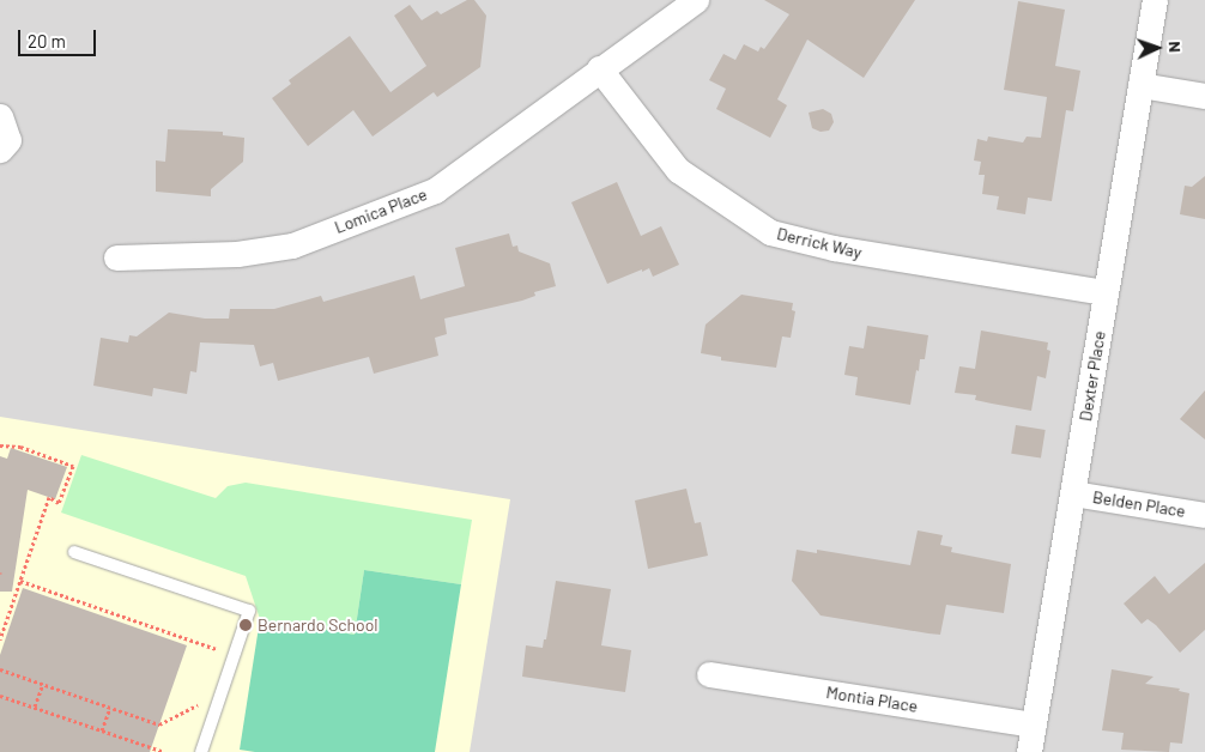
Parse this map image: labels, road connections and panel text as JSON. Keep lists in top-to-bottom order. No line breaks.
{"streets":{"street":["Lomica Place","Derrick Way","Dexter Place","Belden Place","Montia Place"]},"crossings":[["Lomica Place","Derrick Way"],["Derrick Way","Dexter Place"],["Dexter Place","Belden Place"],["Dexter Place","Montia Place"]],"places":["Bernardo School"],"scale_bar":"20 m","north":"right"}
